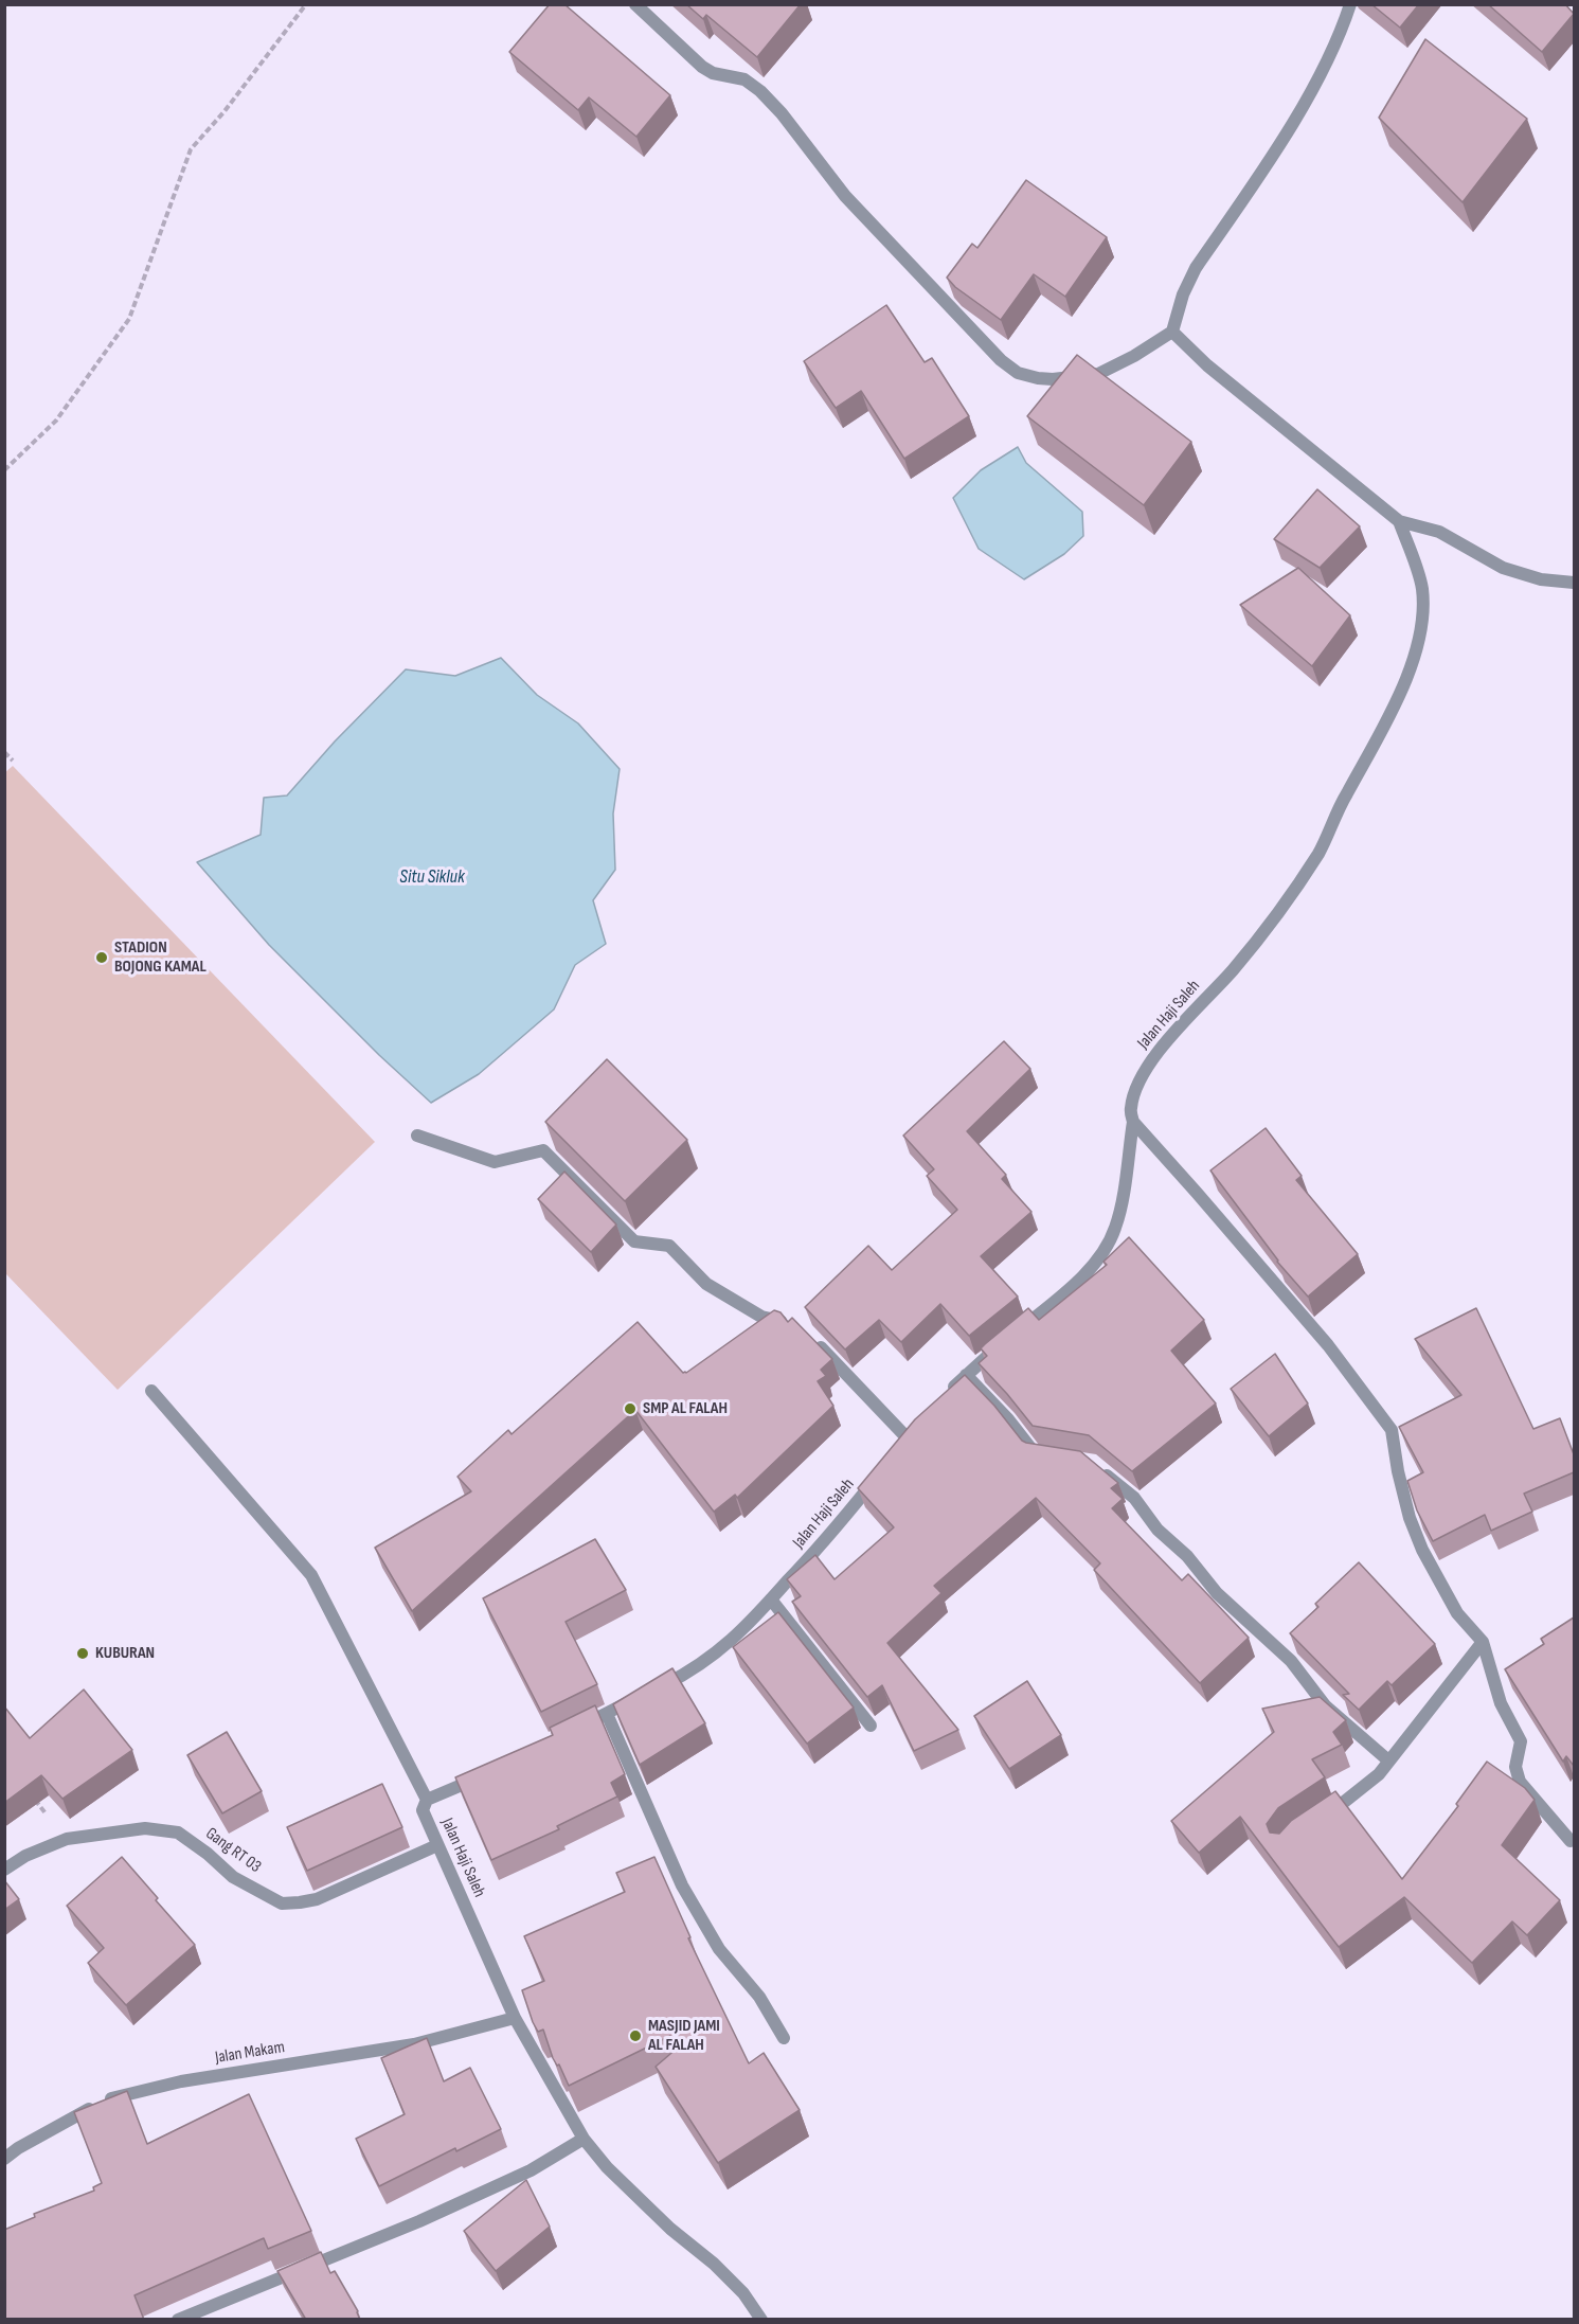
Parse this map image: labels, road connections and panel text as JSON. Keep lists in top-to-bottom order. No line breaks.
{"streets":{"street":["Jalan Haji Saleh","Gang RT 03","Jalan Makam"]},"crossings":[["Jalan Haji Saleh","Gang RT 03"],["Jalan Haji Saleh","Jalan Makam"]],"water":["Situ Sikluk"],"places":["STADION BOJONG KAMAL","SMP AL FALAH","KUBURAN","MASJID JAMI AL FALAH"]}
